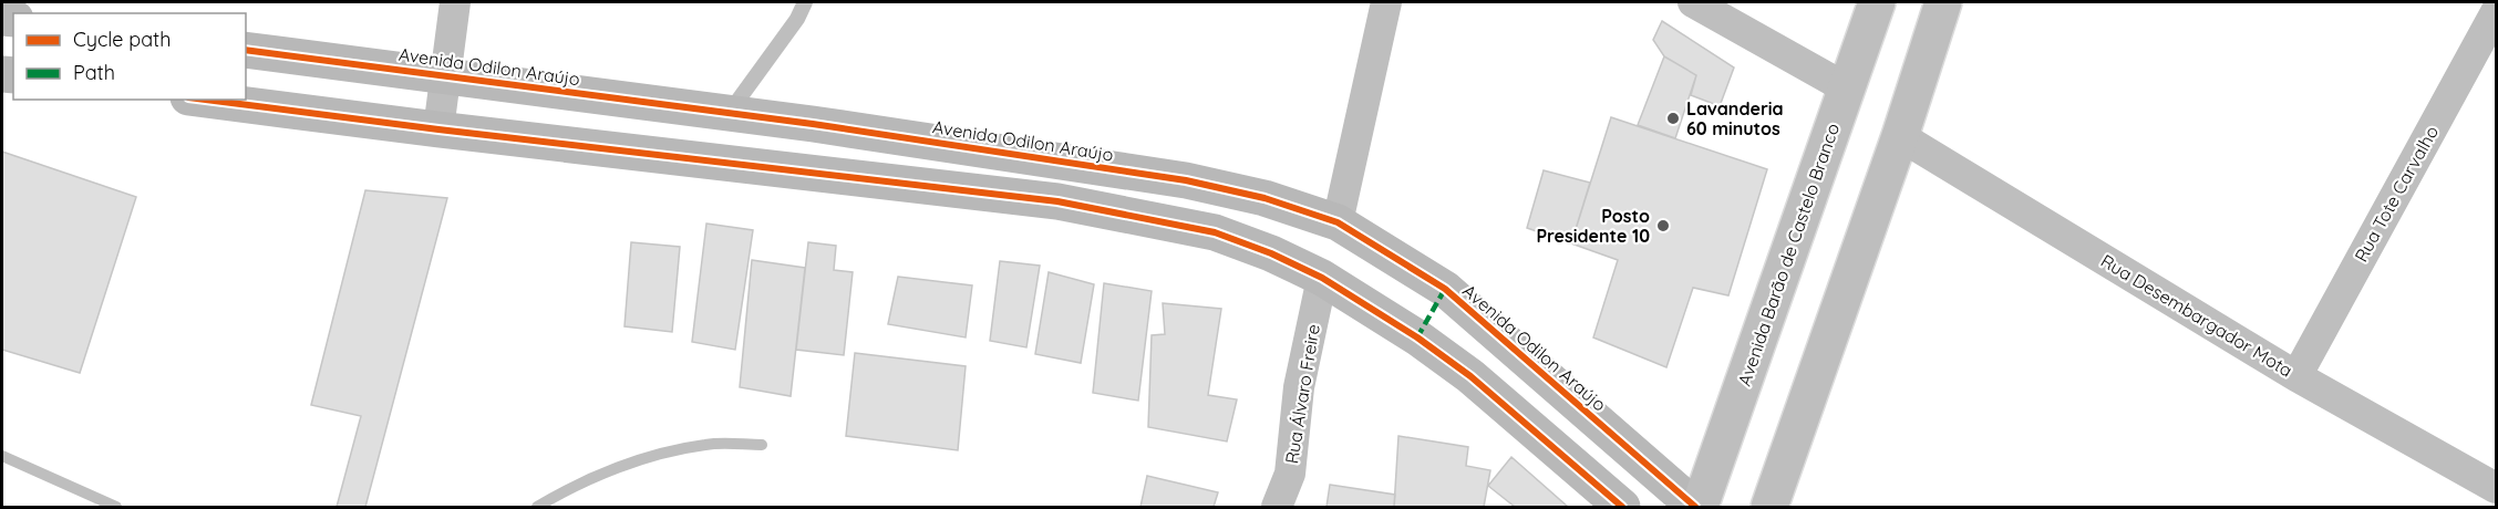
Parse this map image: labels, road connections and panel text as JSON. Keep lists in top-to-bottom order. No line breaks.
{"streets":{"main road":["Avenida Odilon Araújo","Avenida Barão de Castelo Branco"],"street":["Rua Tote Carvalho","Rua Desembargador Mota","Rua Álvaro Freire"]},"crossings":[["Avenida Odilon Araújo","Avenida Barão de Castelo Branco"],["Rua Tote Carvalho","Rua Desembargador Mota"]],"places":["Lavanderia 60 minutos","Posto Presidente 10"],"legend":["Cycle path","Path"]}
